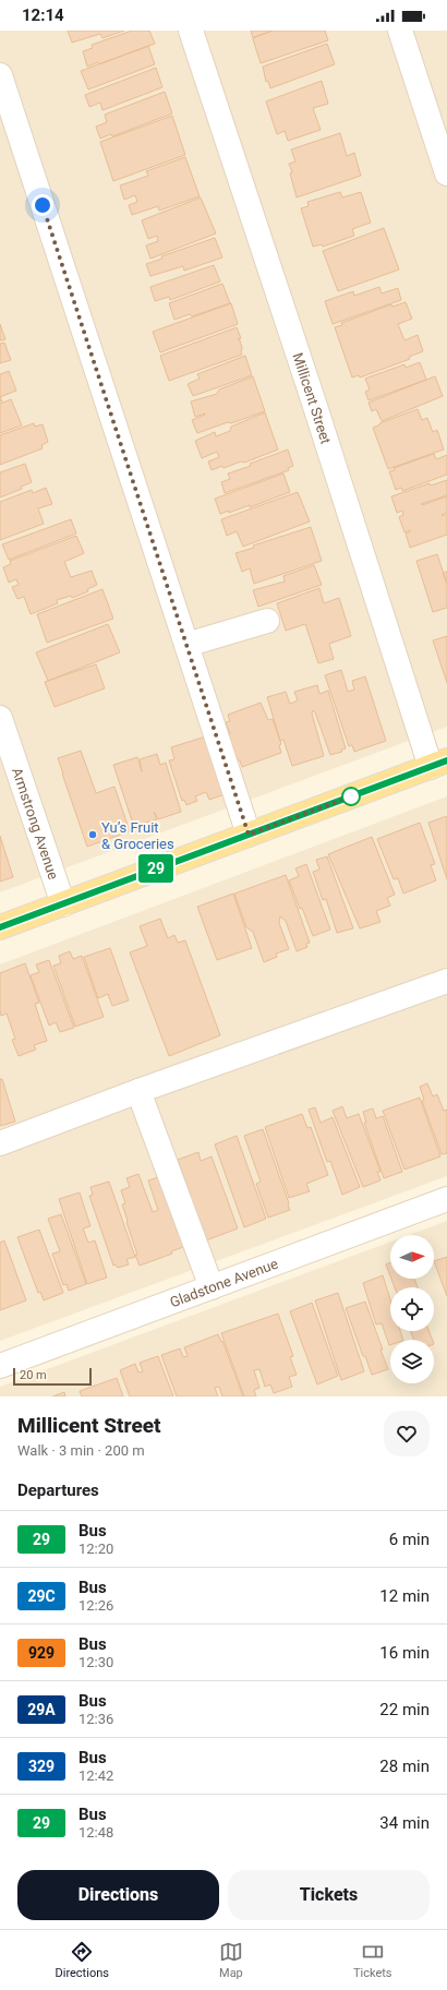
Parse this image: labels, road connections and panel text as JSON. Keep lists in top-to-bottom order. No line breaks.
{"streets":{"street":["Millicent Street","Armstrong Avenue","Gladstone Avenue"]},"places":["Yu’s Fruit & Groceries"],"lines":["bus line 29"],"scale_bar":"20 m","north":"right","page":{"status":"12:14","on_map":"29","scale":"20 m","heading":[["Millicent Street","Walk · 3 min · 200 m"],"Departures"],"list":[{"mark":"29","name":"Bus","note":"12:20","value":"6 min"},{"mark":"29C","name":"Bus","note":"12:26","value":"12 min"},{"mark":"929","name":"Bus","note":"12:30","value":"16 min"},{"mark":"29A","name":"Bus","note":"12:36","value":"22 min"},{"mark":"329","name":"Bus","note":"12:42","value":"28 min"},{"mark":"29","name":"Bus","note":"12:48","value":"34 min"}],"buttons":["Directions","Tickets"],"tabs":["Directions","Map","Tickets"]}}
